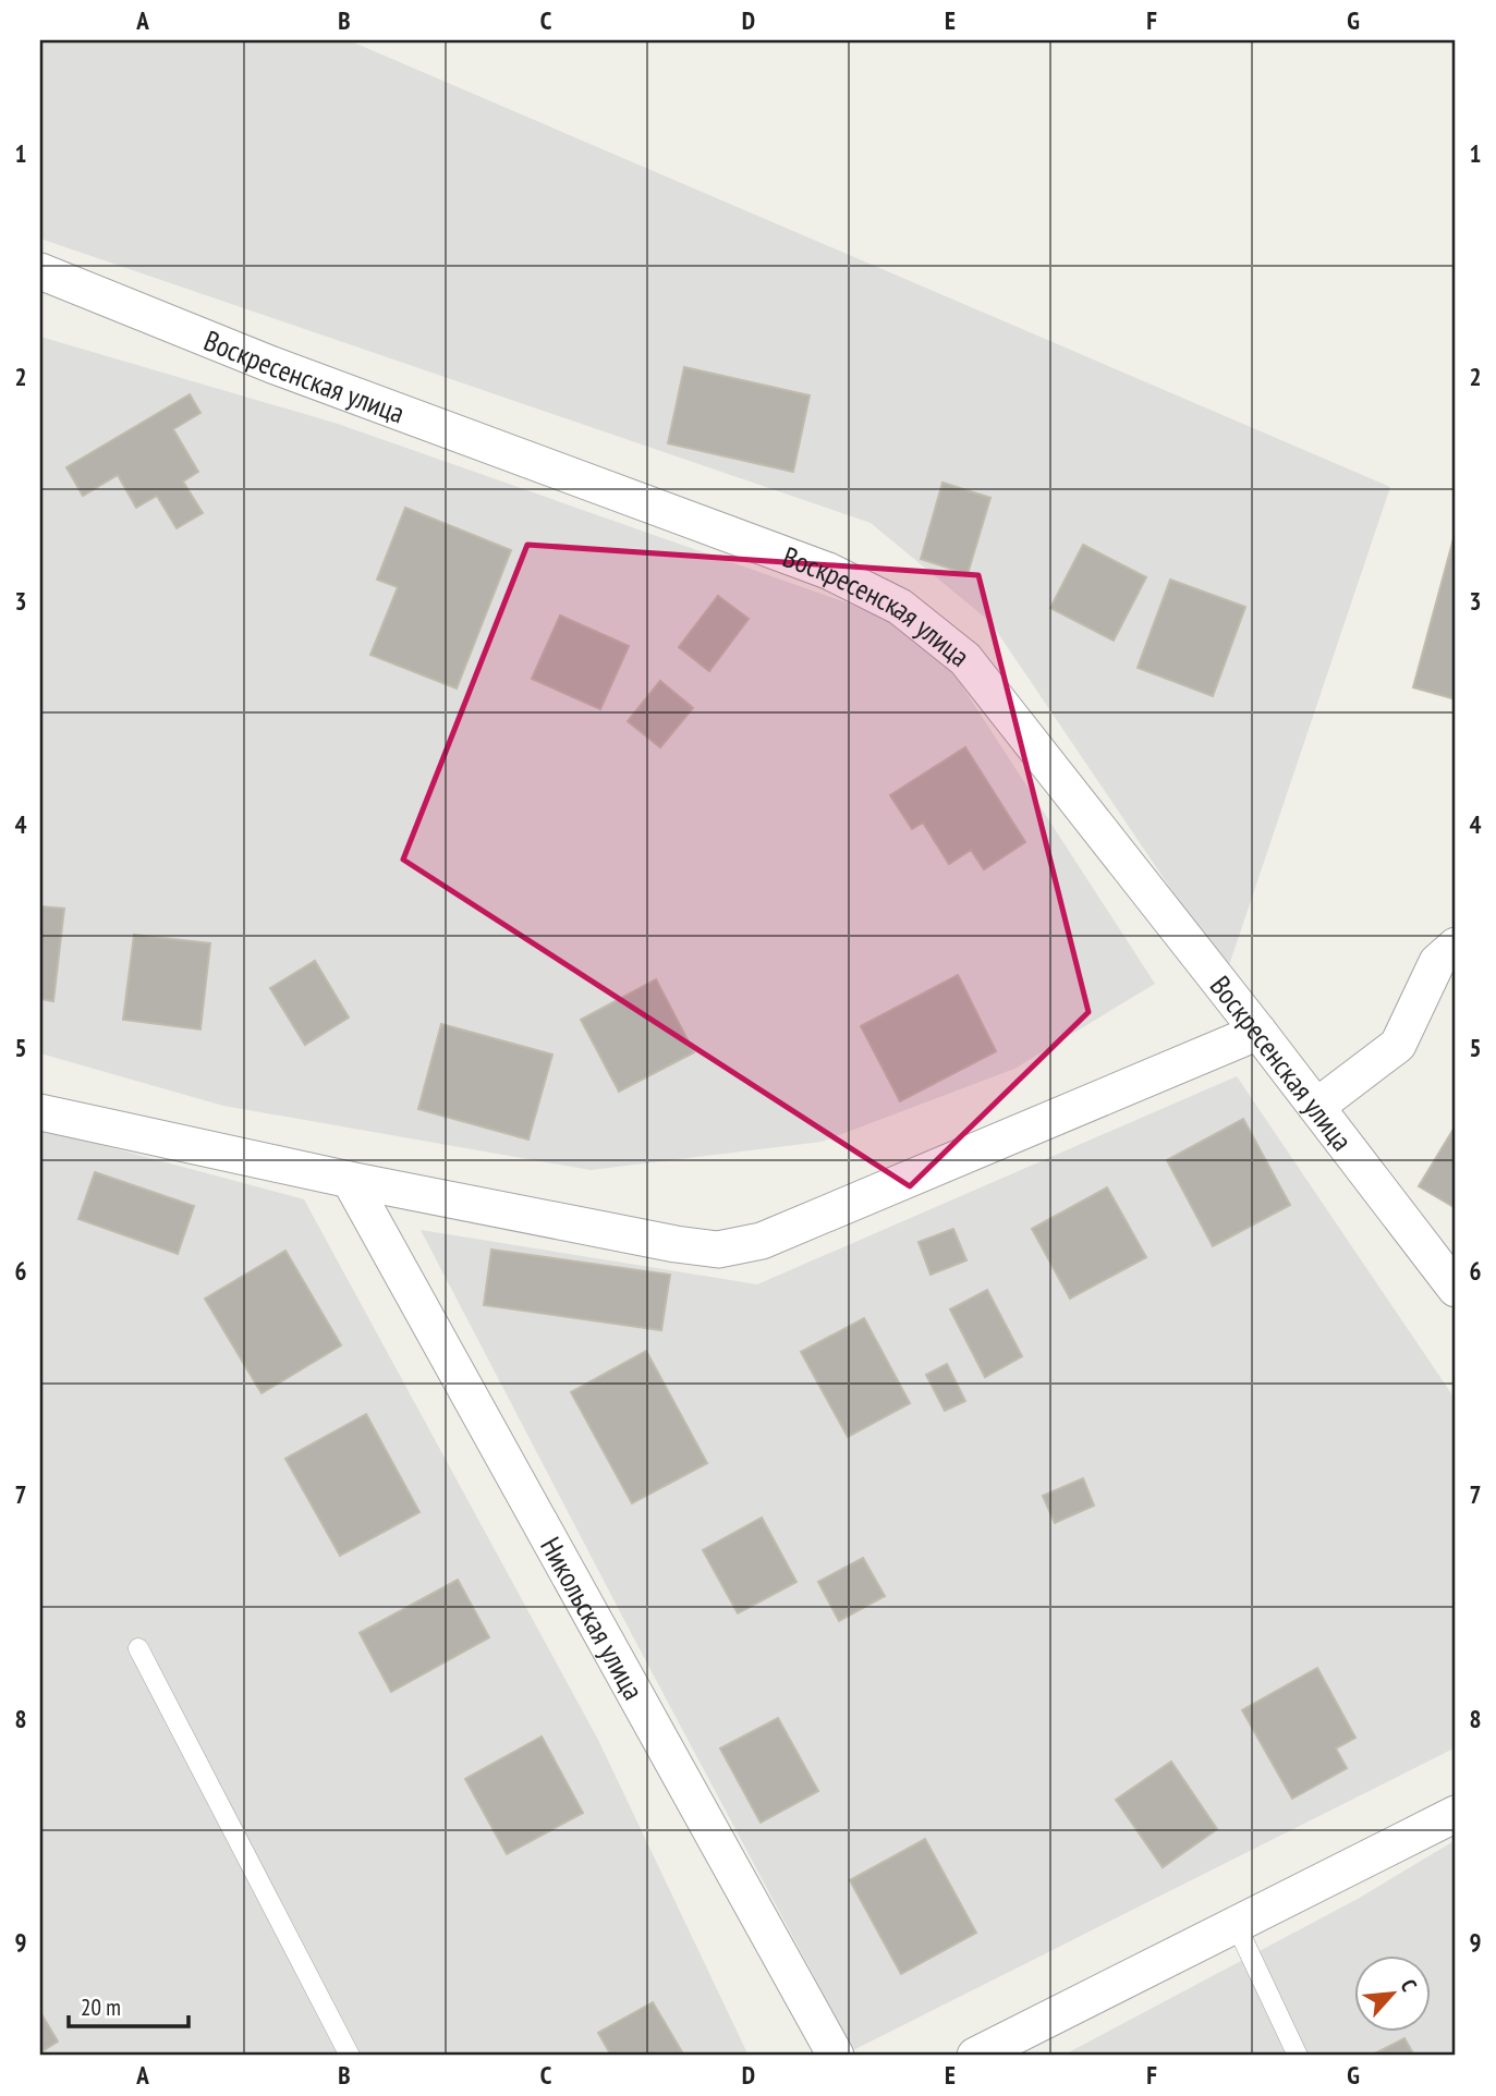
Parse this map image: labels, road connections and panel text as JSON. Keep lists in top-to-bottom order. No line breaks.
{"streets":{"street":["Воскресенская улица","Никольская улица"]},"scale_bar":"20 m","north":"top right","grid":{"columns":["A","B","C","D","E","F","G"],"rows":["1","2","3","4","5","6","7","8","9"]}}
